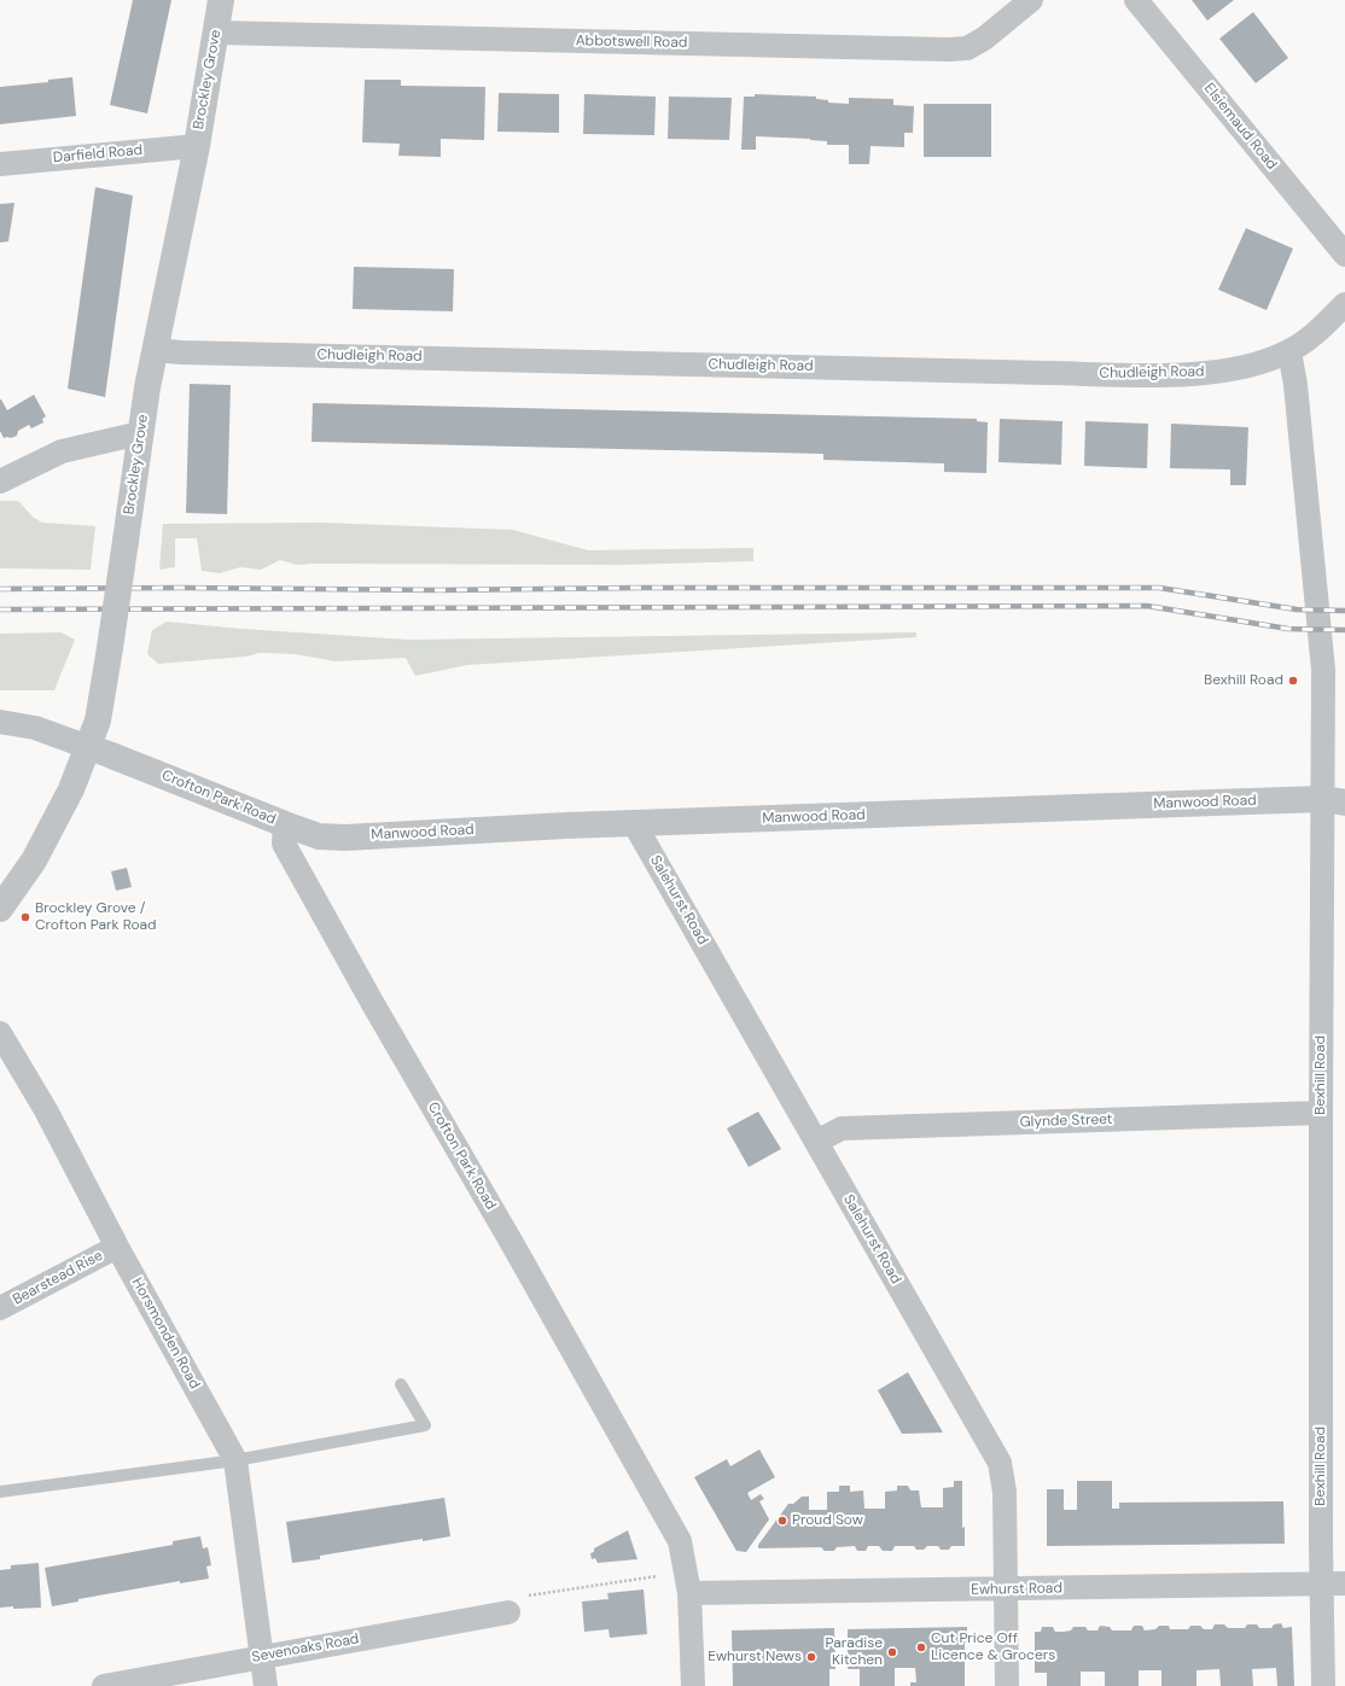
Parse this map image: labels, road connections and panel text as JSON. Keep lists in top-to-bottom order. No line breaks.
{"streets":{"street":["Abbotswell Road","Brockley Grove","Elsiemaud Road","Darfield Road","Chudleigh Road","Crofton Park Road","Manwood Road","Salehurst Road","Bexhill Road","Glynde Street","Bearstead Rise","Horsmonden Road","Ewhurst Road","Sevenoaks Road"]},"crossings":[["Abbotswell Road","Brockley Grove"],["Brockley Grove","Darfield Road"],["Brockley Grove","Chudleigh Road"],["Brockley Grove","Crofton Park Road"],["Chudleigh Road","Bexhill Road"],["Crofton Park Road","Manwood Road"],["Crofton Park Road","Ewhurst Road"],["Manwood Road","Salehurst Road"],["Manwood Road","Bexhill Road"],["Salehurst Road","Glynde Street"],["Salehurst Road","Ewhurst Road"],["Bexhill Road","Glynde Street"],["Bexhill Road","Ewhurst Road"],["Bearstead Rise","Horsmonden Road"],["Horsmonden Road","Sevenoaks Road"]],"places":["Bexhill Road","Brockley Grove / Crofton Park Road","Proud Sow","Cut Price Off Licence & Grocers","Paradise Kitchen","Ewhurst News"]}
